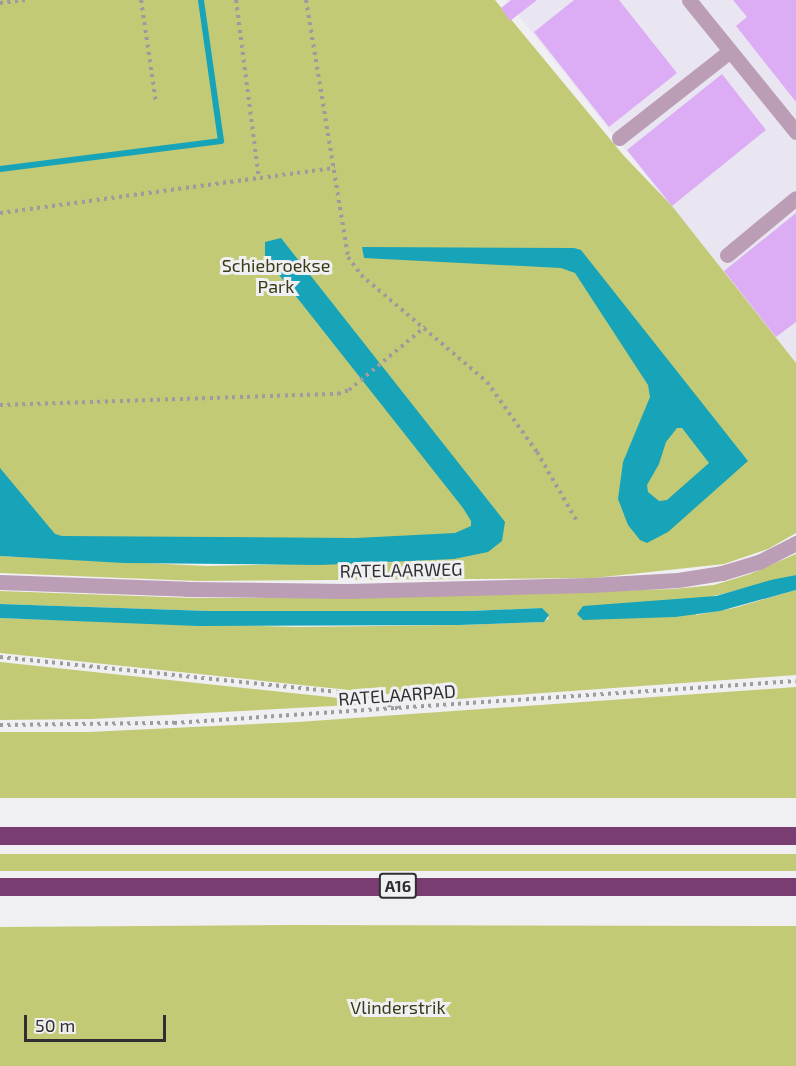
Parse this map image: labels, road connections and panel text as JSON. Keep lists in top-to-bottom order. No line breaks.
{"streets":{"highway":["A16"],"street":["RATELAARWEG"],"path":["RATELAARPAD"]},"parks":["Schiebroekse Park","Vlinderstrik"],"scale_bar":"50 m"}
